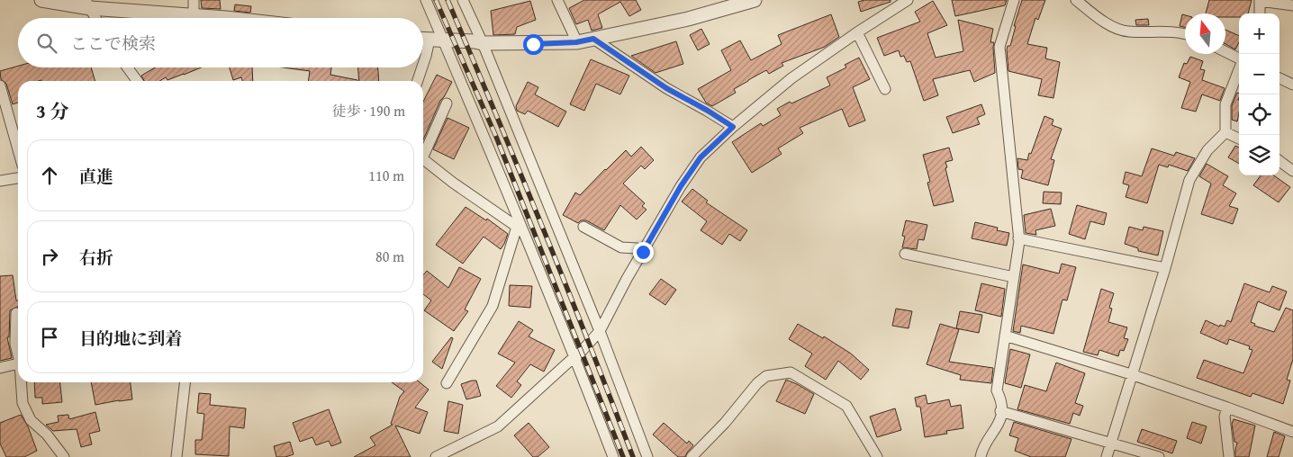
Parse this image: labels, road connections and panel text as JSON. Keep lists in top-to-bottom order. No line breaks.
{"north":"top","page":{"map_buttons":["+","−"],"search":"ここで検索","heading":["3 分","徒歩 · 190 m"],"list":[["直進","110 m"],["右折","80 m"],"目的地に到着"]}}
